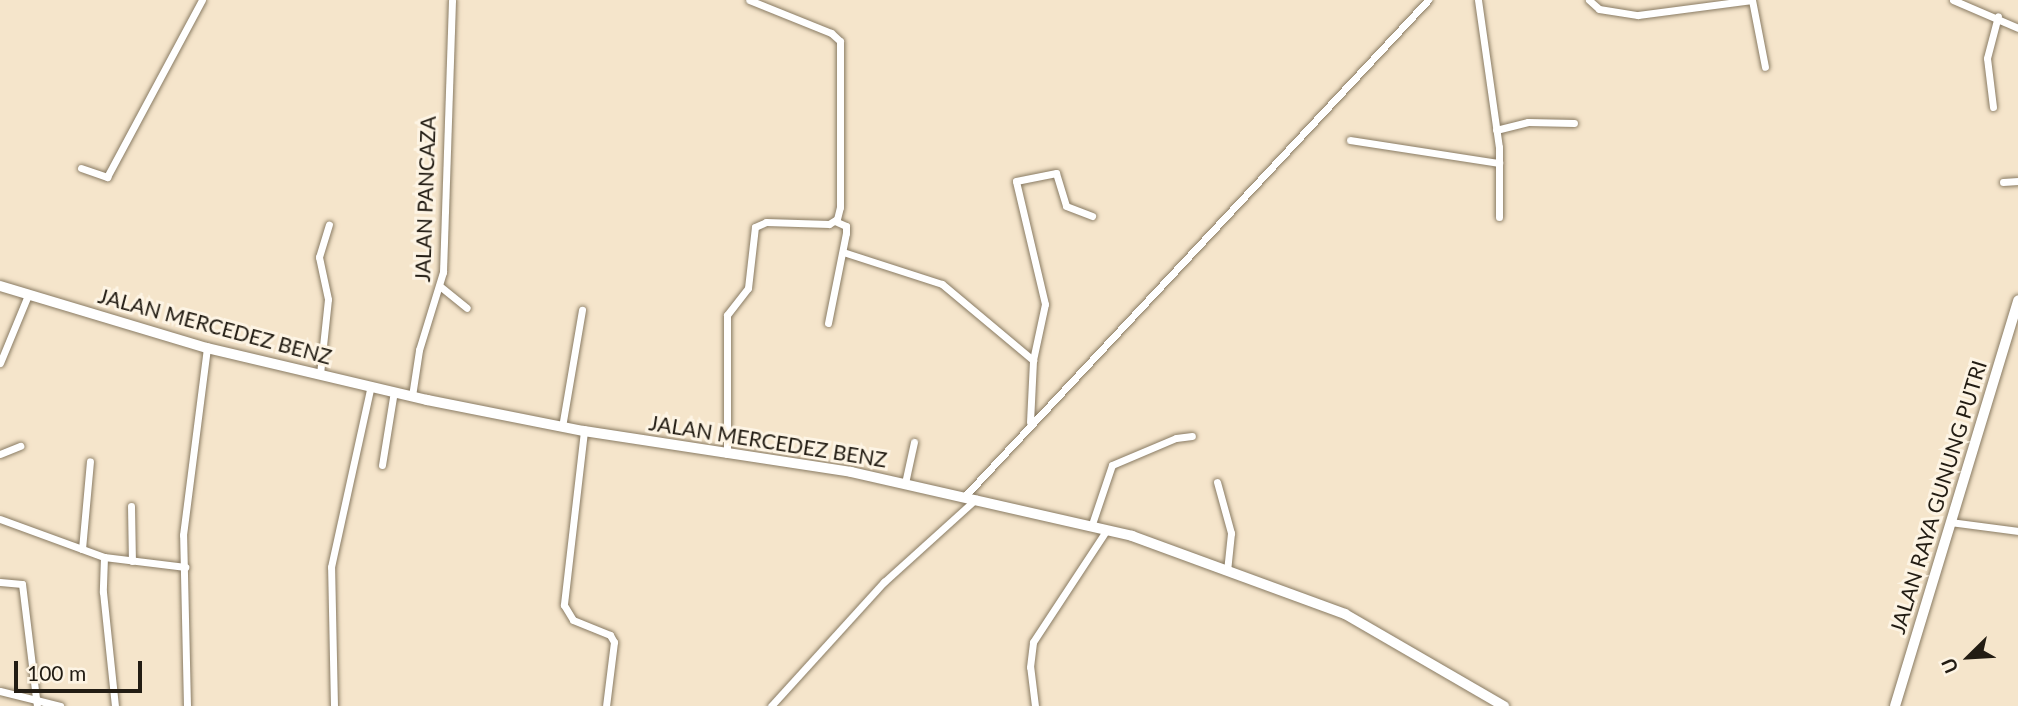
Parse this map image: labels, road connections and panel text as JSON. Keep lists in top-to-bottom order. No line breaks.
{"streets":{"main road":["JALAN MERCEDEZ BENZ","JALAN RAYA GUNUNG PUTRI"],"street":["JALAN PANCAZA"]},"crossings":[["JALAN PANCAZA","JALAN MERCEDEZ BENZ"]],"scale_bar":"100 m","north":"bottom left"}
